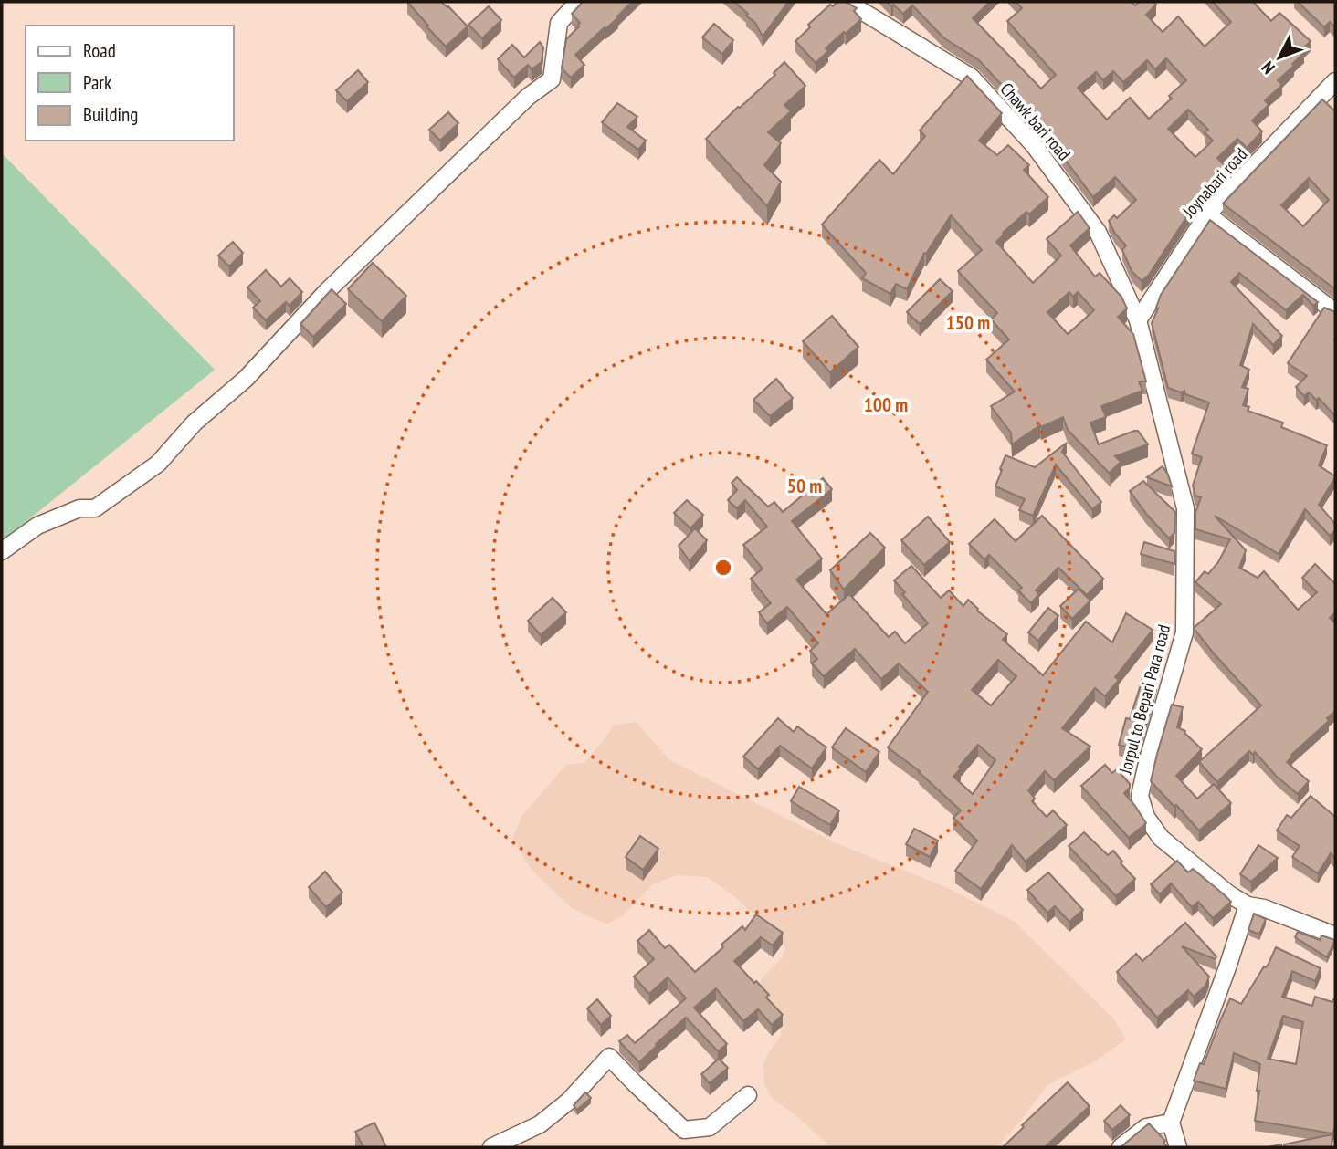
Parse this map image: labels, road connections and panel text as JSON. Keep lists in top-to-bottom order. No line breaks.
{"streets":{"street":["Chawk bari road","Joynabari road","Jorpul to Bepari Para road"]},"crossings":[["Chawk bari road","Joynabari road"],["Chawk bari road","Jorpul to Bepari Para road"],["Joynabari road","Jorpul to Bepari Para road"]],"legend":["Road","Park","Building"],"north":"bottom left","rings":["150 m","100 m","50 m"]}
